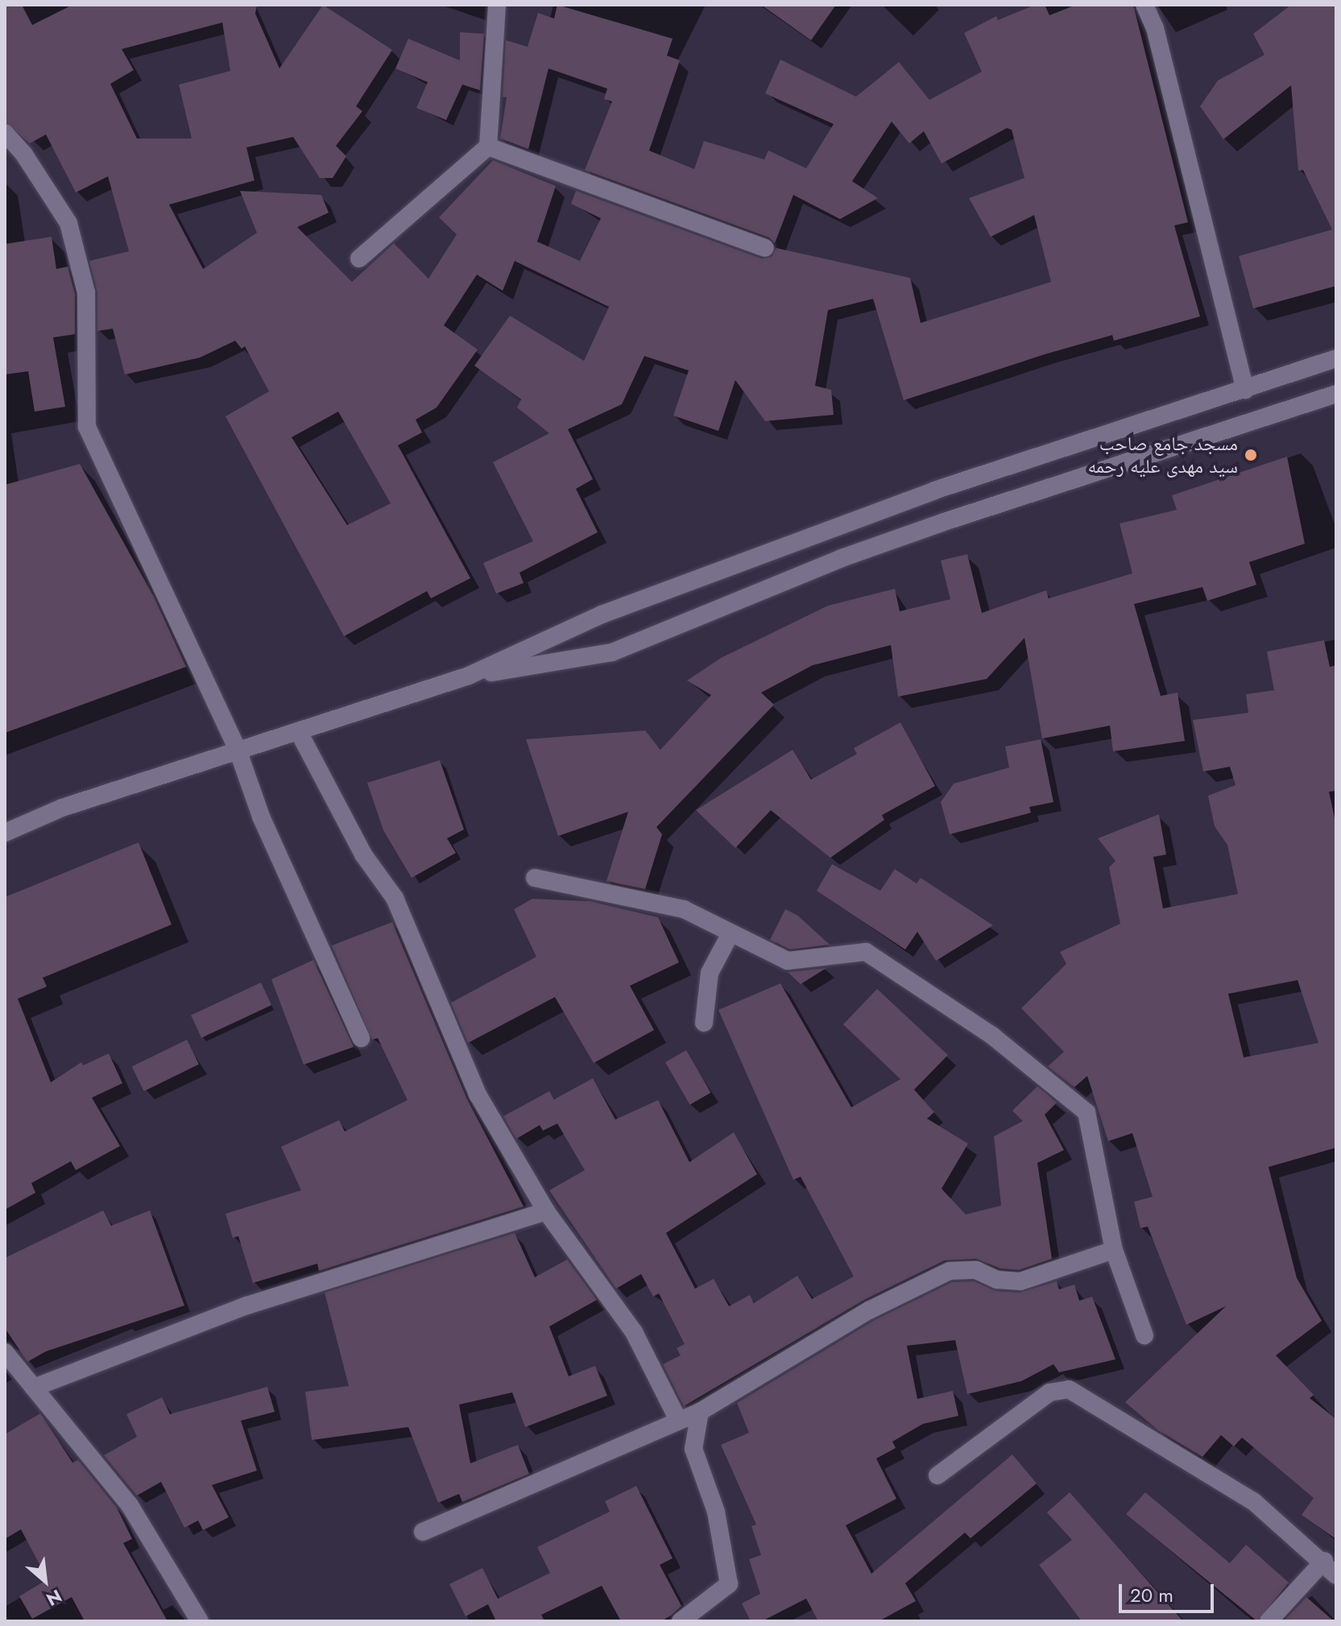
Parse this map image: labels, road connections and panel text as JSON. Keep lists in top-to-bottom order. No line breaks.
{"places":["مسجد جامع صاحب سید مهدی علیه رحمه"],"scale_bar":"20 m","north":"bottom right"}
